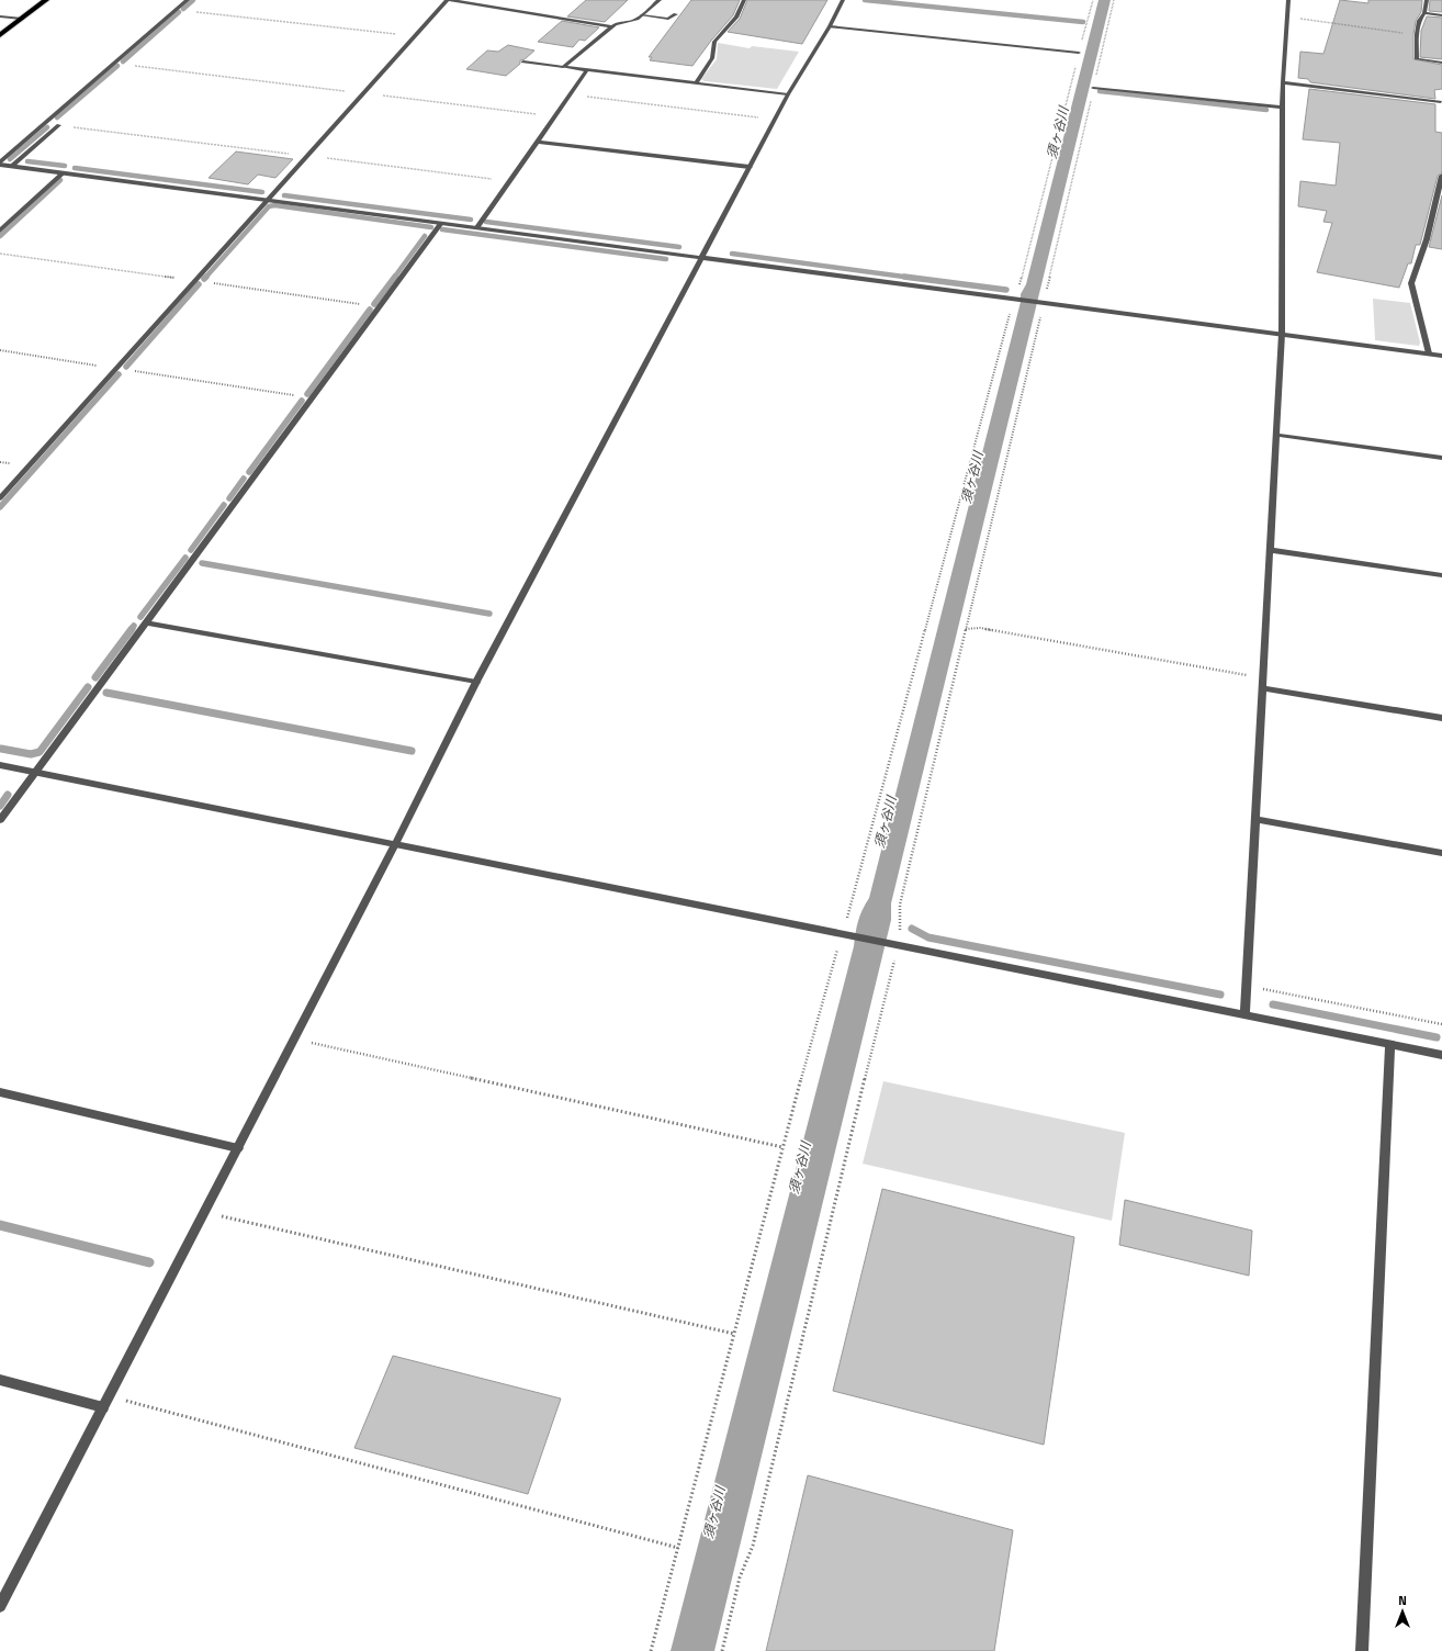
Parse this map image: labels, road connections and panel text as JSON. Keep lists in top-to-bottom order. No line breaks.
{"water":["須ヶ谷川"],"north":"top"}
